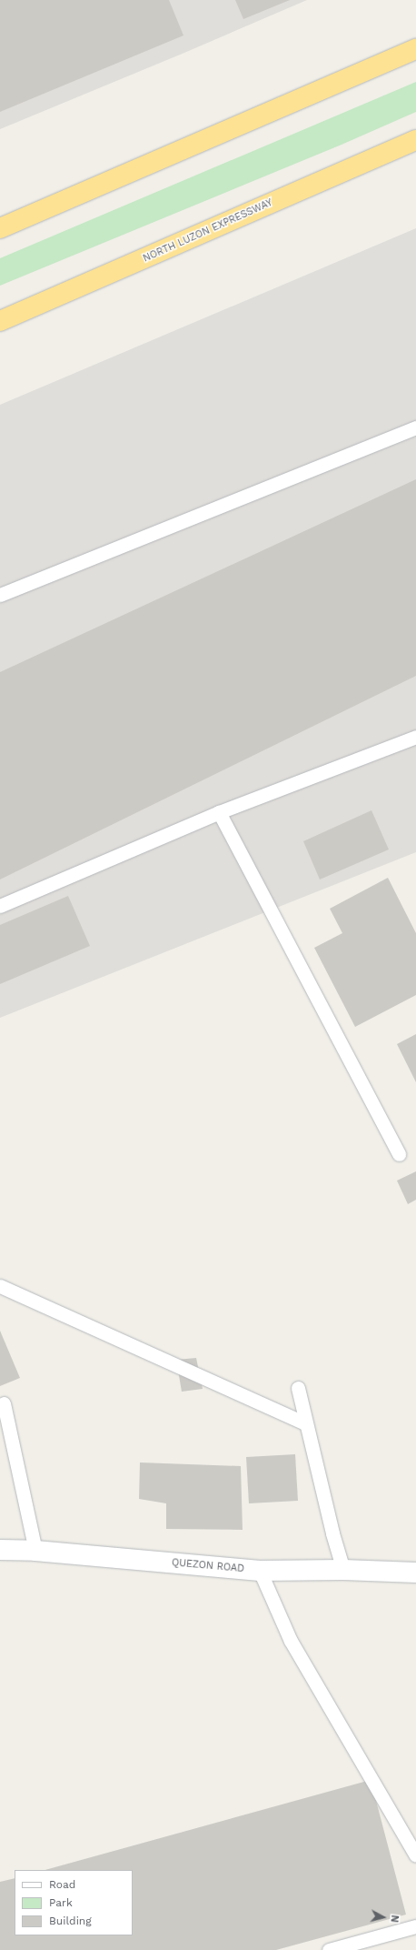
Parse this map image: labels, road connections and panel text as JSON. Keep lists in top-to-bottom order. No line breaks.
{"streets":{"highway":["NORTH LUZON EXPRESSWAY"],"main road":["QUEZON ROAD"]},"legend":["Road","Park","Building"],"north":"right"}
